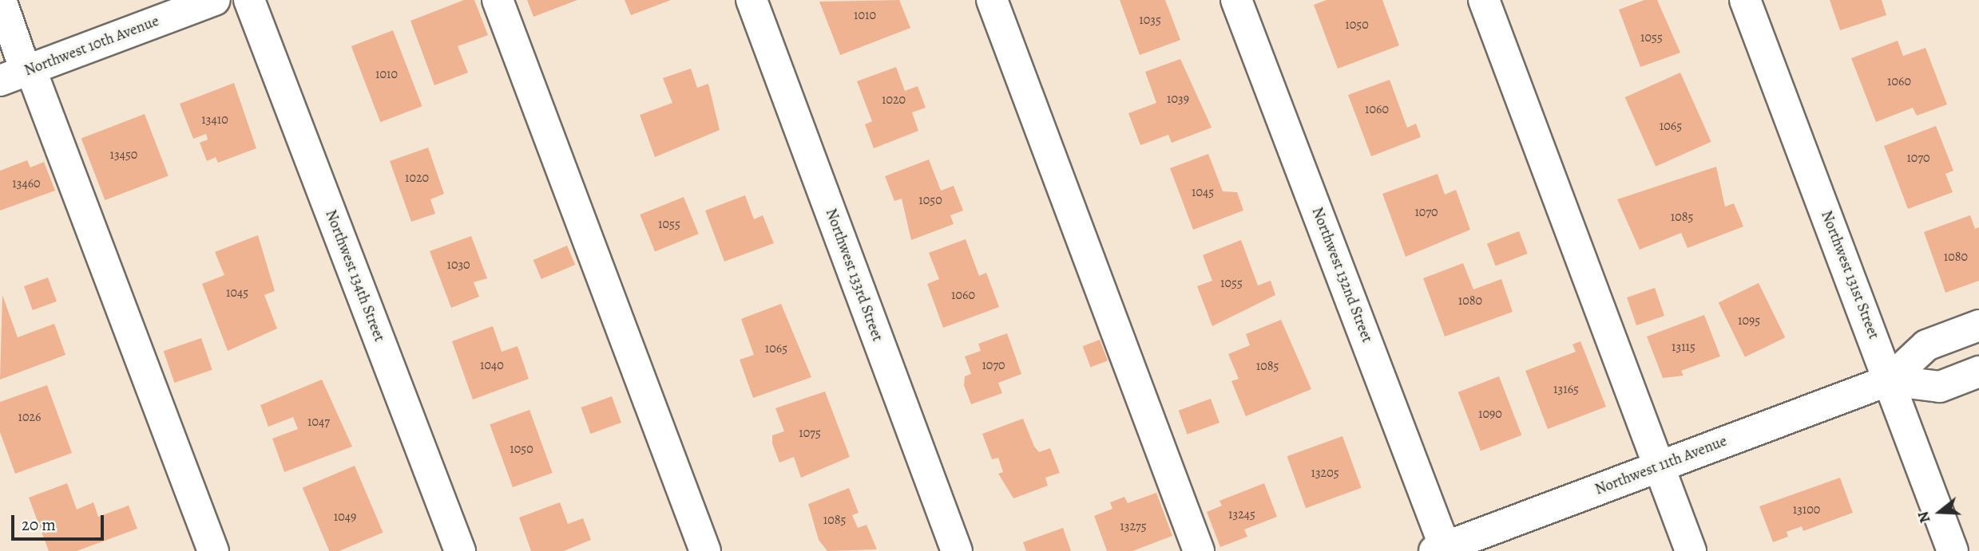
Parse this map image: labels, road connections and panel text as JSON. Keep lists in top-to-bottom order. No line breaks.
{"streets":{"street":["Northwest 10th Avenue","Northwest 133rd Street","Northwest 132nd Street","Northwest 131st Street","Northwest 134th Street","Northwest 11th Avenue"]},"crossings":[["Northwest 132nd Street","Northwest 11th Avenue"],["Northwest 131st Street","Northwest 11th Avenue"]],"house_numbers":["1010","1035","1050","1055","1010","1060","1039","1020","1060","13410","1065","13450","1070","1020","13460","1045","1050","1070","1085","1055","1080","1030","1055","1045","1060","1080","1095","13115","1065","1040","1070","1085","13165","1090","1026","1047","1075","1050","13205","13100","13245","1049","1085","13275"],"scale_bar":"20 m","north":"left"}
